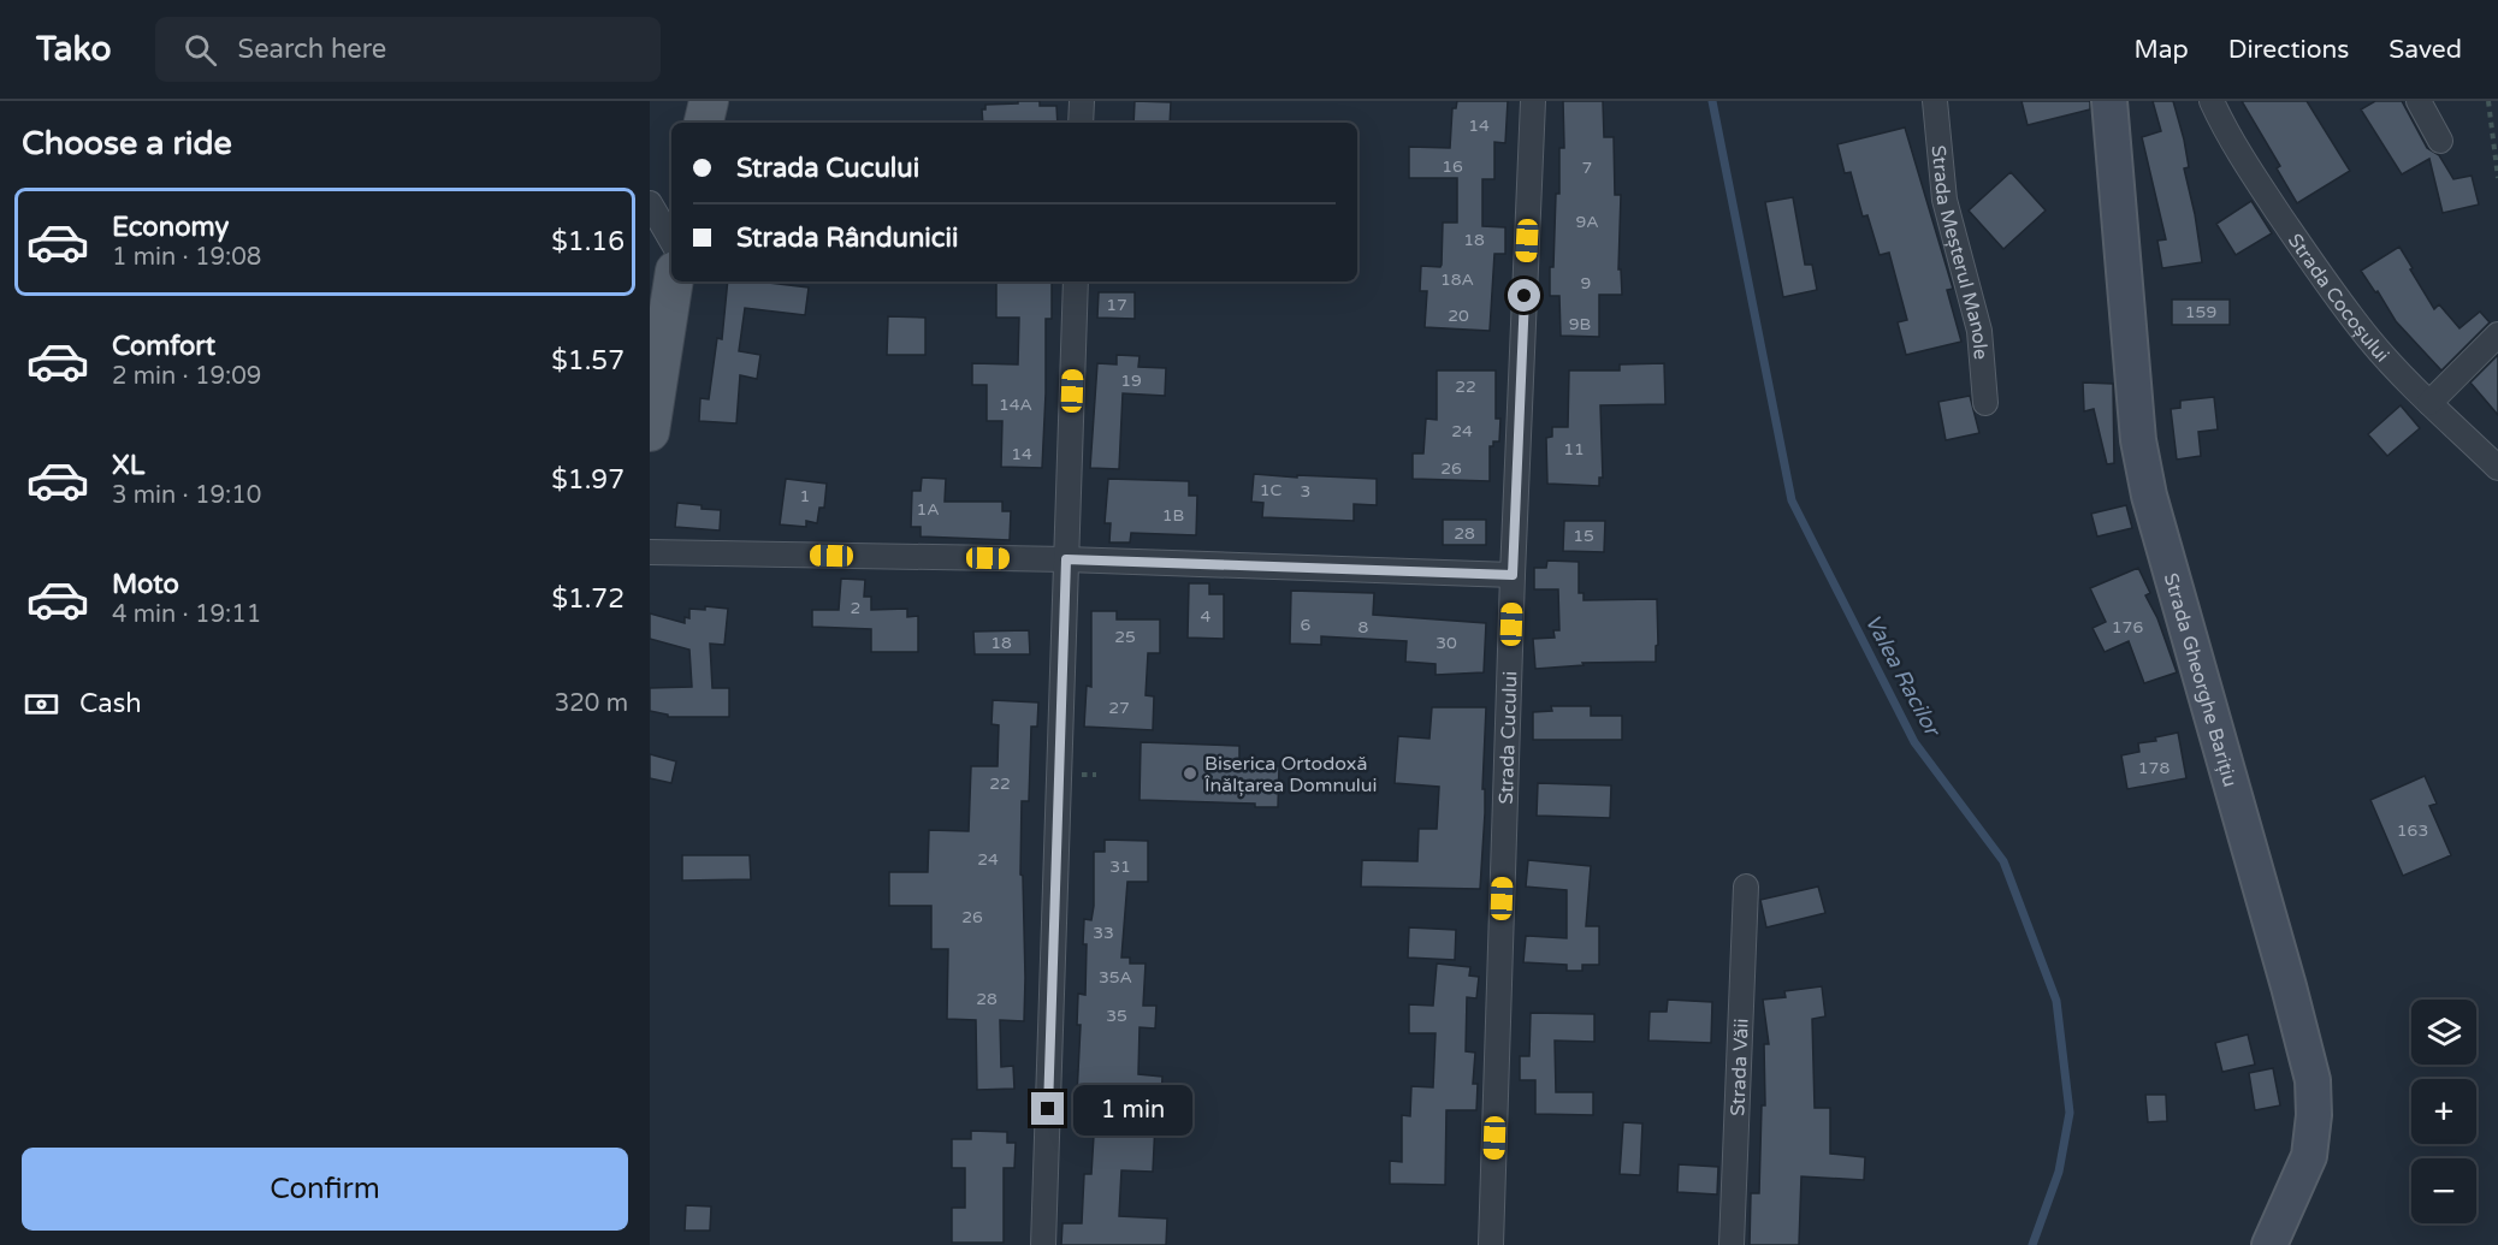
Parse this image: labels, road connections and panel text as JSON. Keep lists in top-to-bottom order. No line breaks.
{"streets":{"main road":["Strada Gheorghe Barițiu"],"street":["Strada Meșterul Manole","Strada Cocoșului","Strada Cucului","Strada Văii"]},"water":["Valea Racilor"],"places":["Biserica Ortodoxă Înălțarea Domnului"],"house_numbers":["14","16","7","9A","18","18A","9","17","159","20","9B","19","22","14A","24","11","14","26","1C","3","1","1A","1B","28","15","2","4","6","8","176","25","18","30","27","178","22","163","24","31","26","33","35A","28","35"],"page":{"header":"Tako","search":"Search here","nav":["Map","Directions","Saved"],"heading":"Choose a ride","banner":["Strada Cucului","Strada Rândunicii"],"list":[{"name":"Economy","note":"1 min · 19:08","value":"$1.16"},{"name":"Comfort","note":"2 min · 19:09","value":"$1.57"},{"name":"XL","note":"3 min · 19:10","value":"$1.97"},{"name":"Moto","note":"4 min · 19:11","value":"$1.72"}],"pay":["Cash","320 m"],"map_buttons":["+","−"],"bubble":"1 min","buttons":"Confirm"}}
